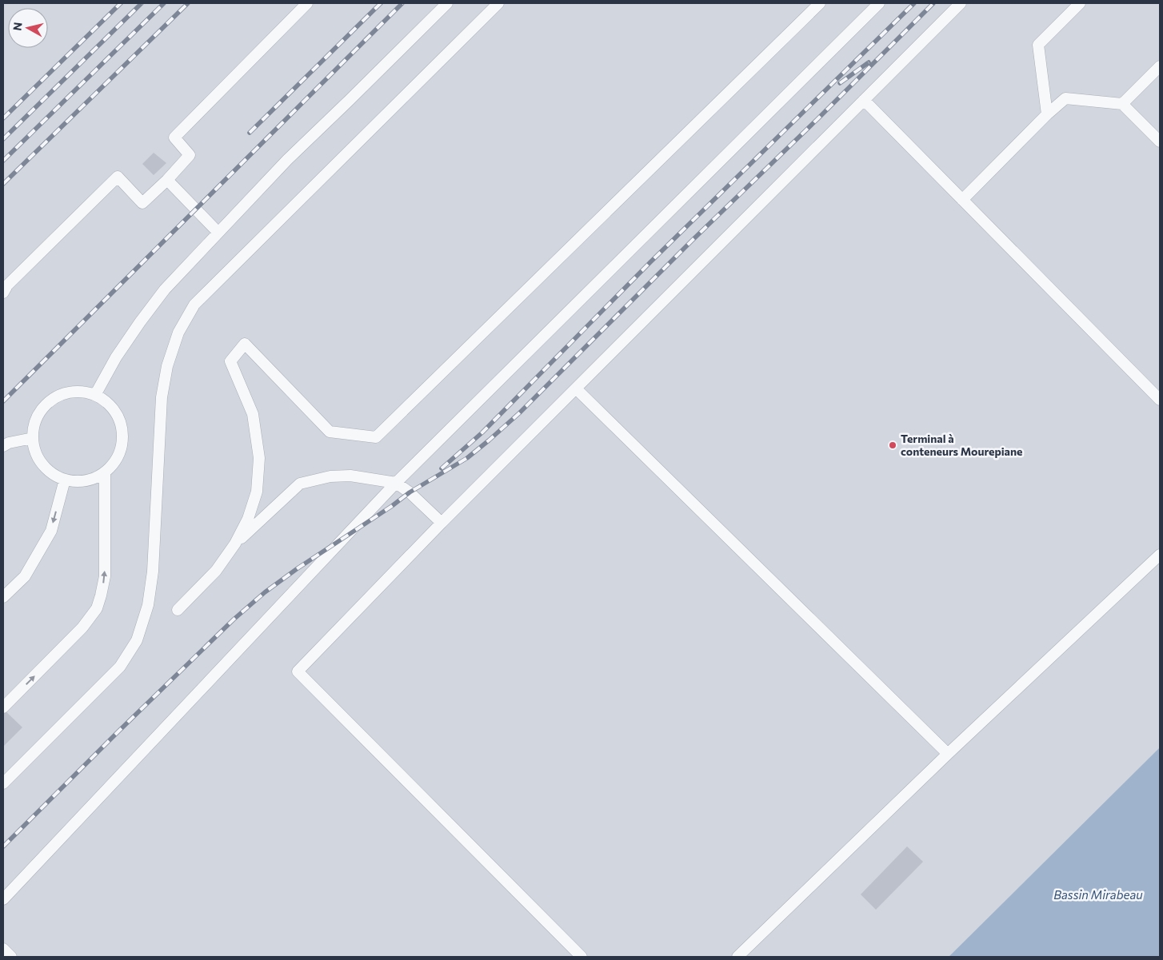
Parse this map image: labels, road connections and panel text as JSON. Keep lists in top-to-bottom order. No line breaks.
{"water":["Bassin Mirabeau"],"places":["Terminal à conteneurs Mourepiane"],"north":"left"}
